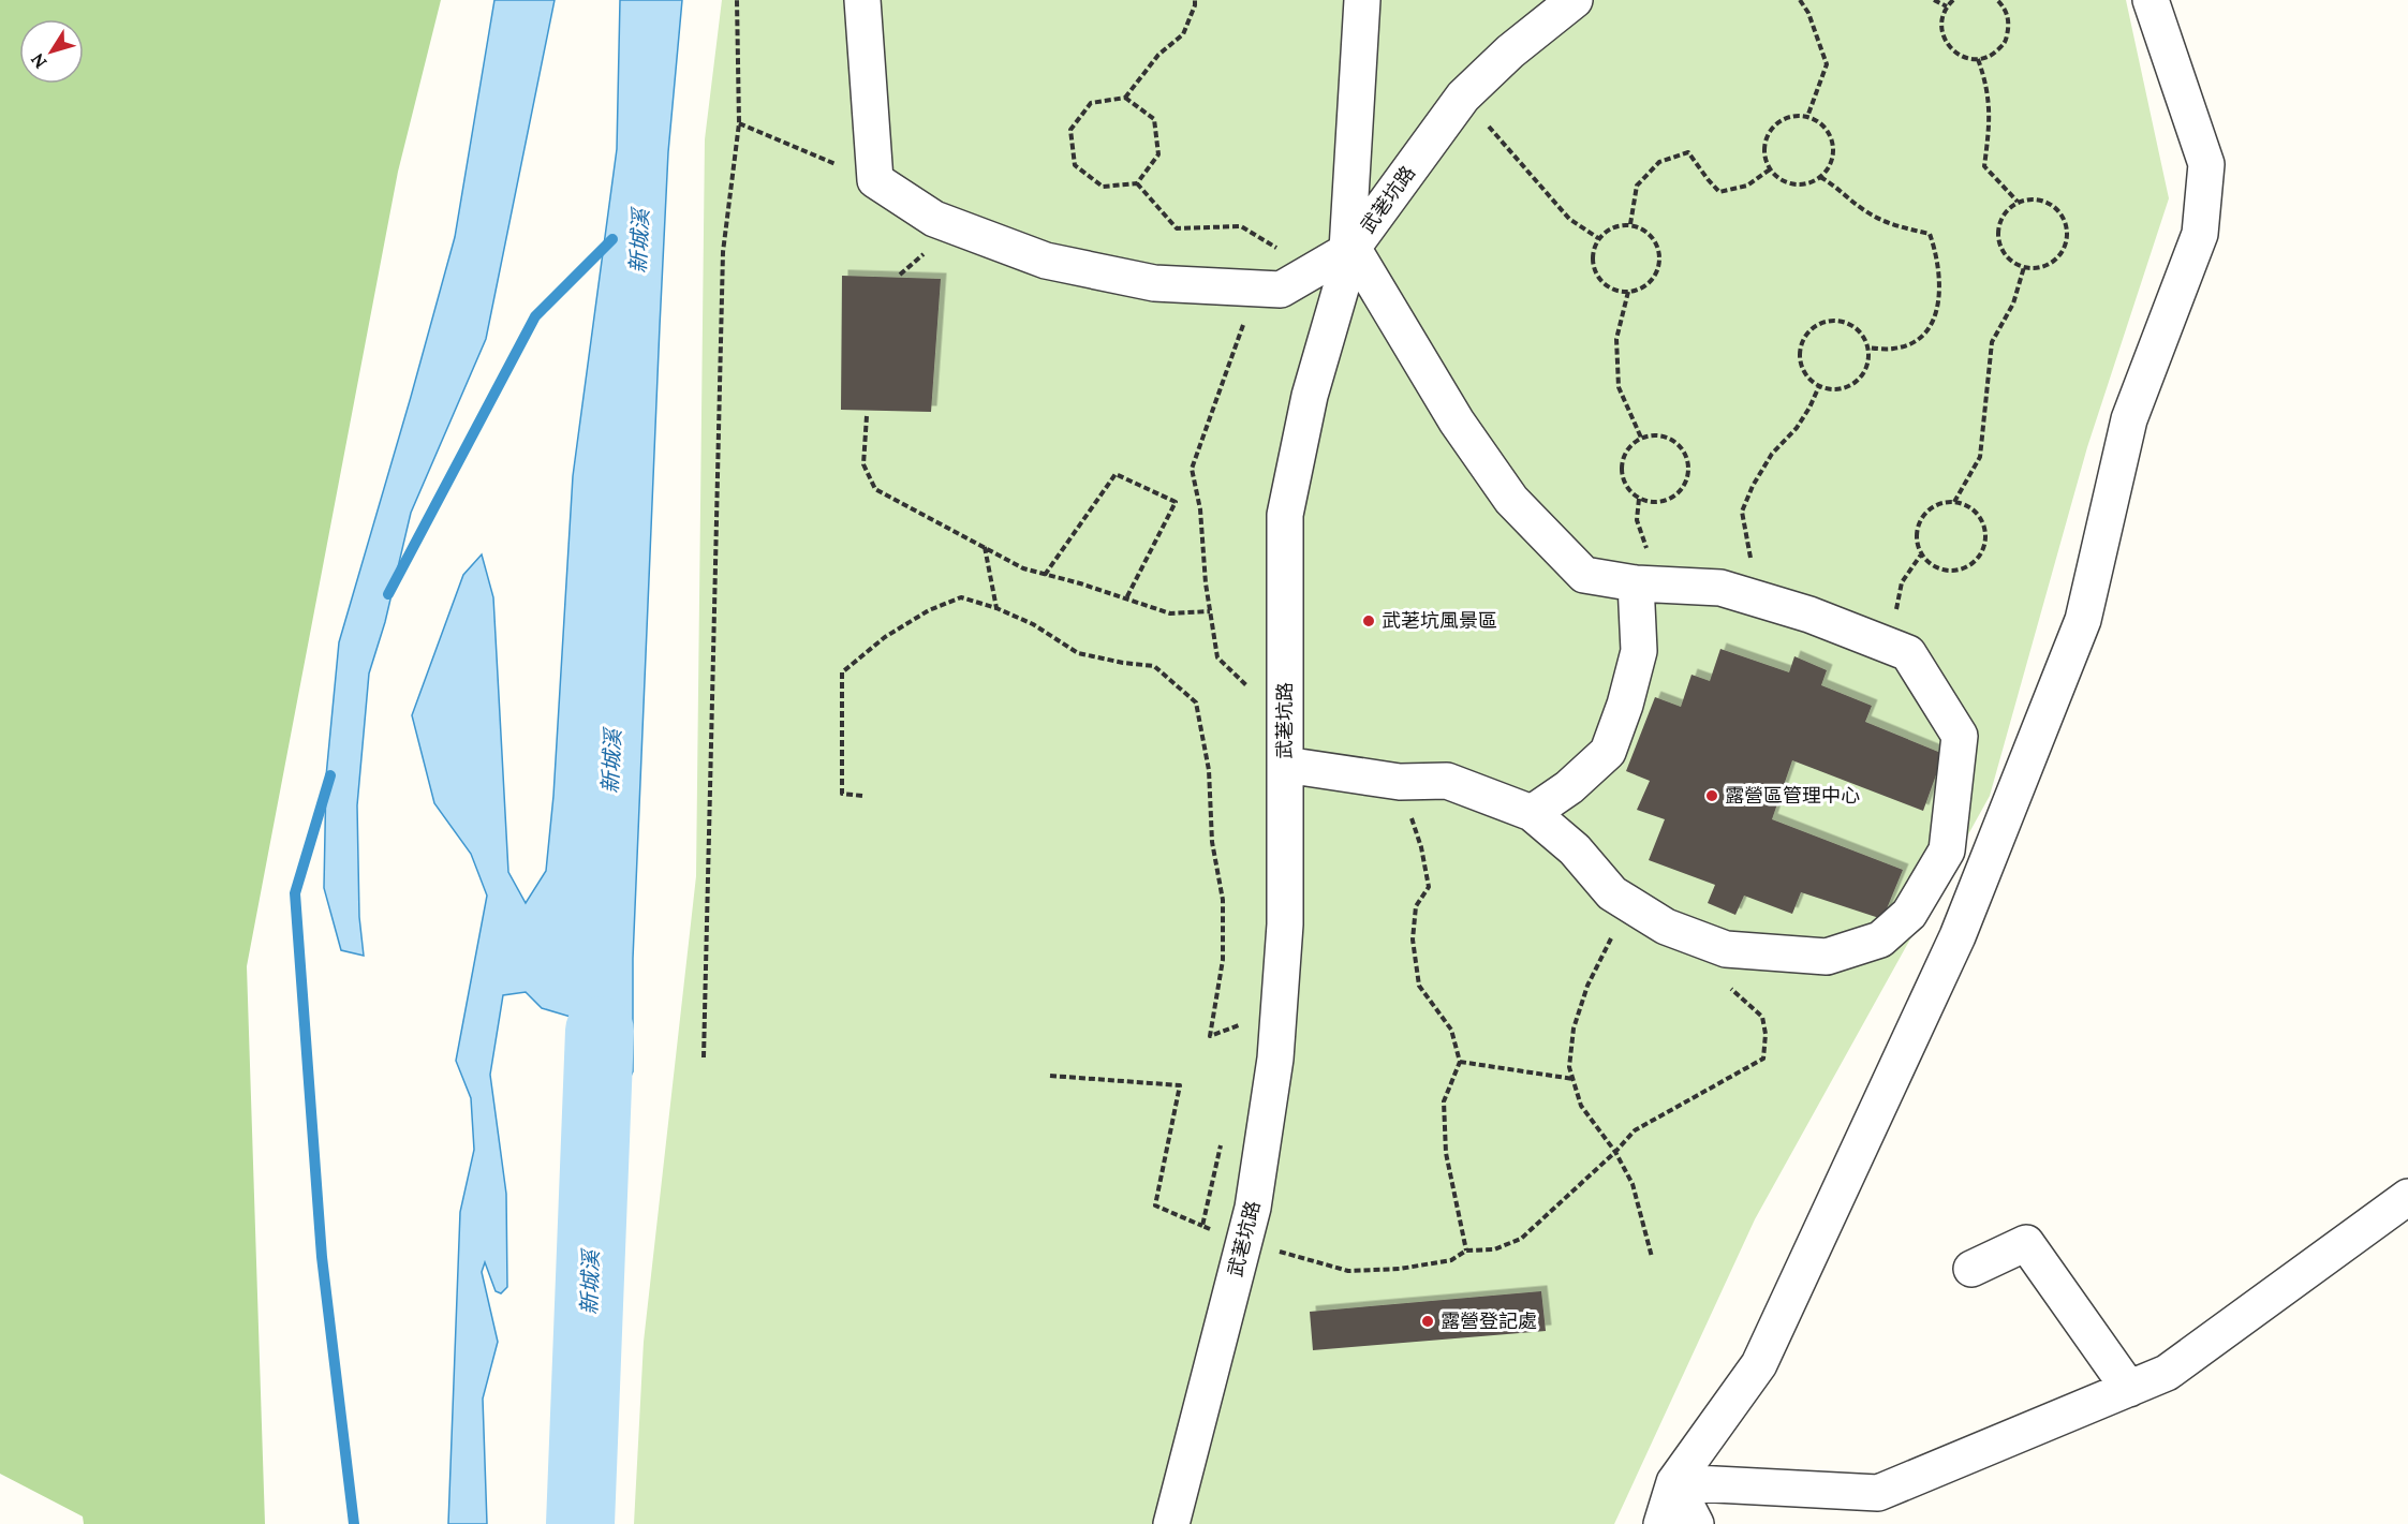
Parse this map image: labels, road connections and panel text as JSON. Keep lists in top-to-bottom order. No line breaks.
{"streets":{"street":["武荖坑路"]},"water":["新城溪"],"places":["武荖坑風景區","露營區管理中心","露營登記處"],"north":"bottom left"}
